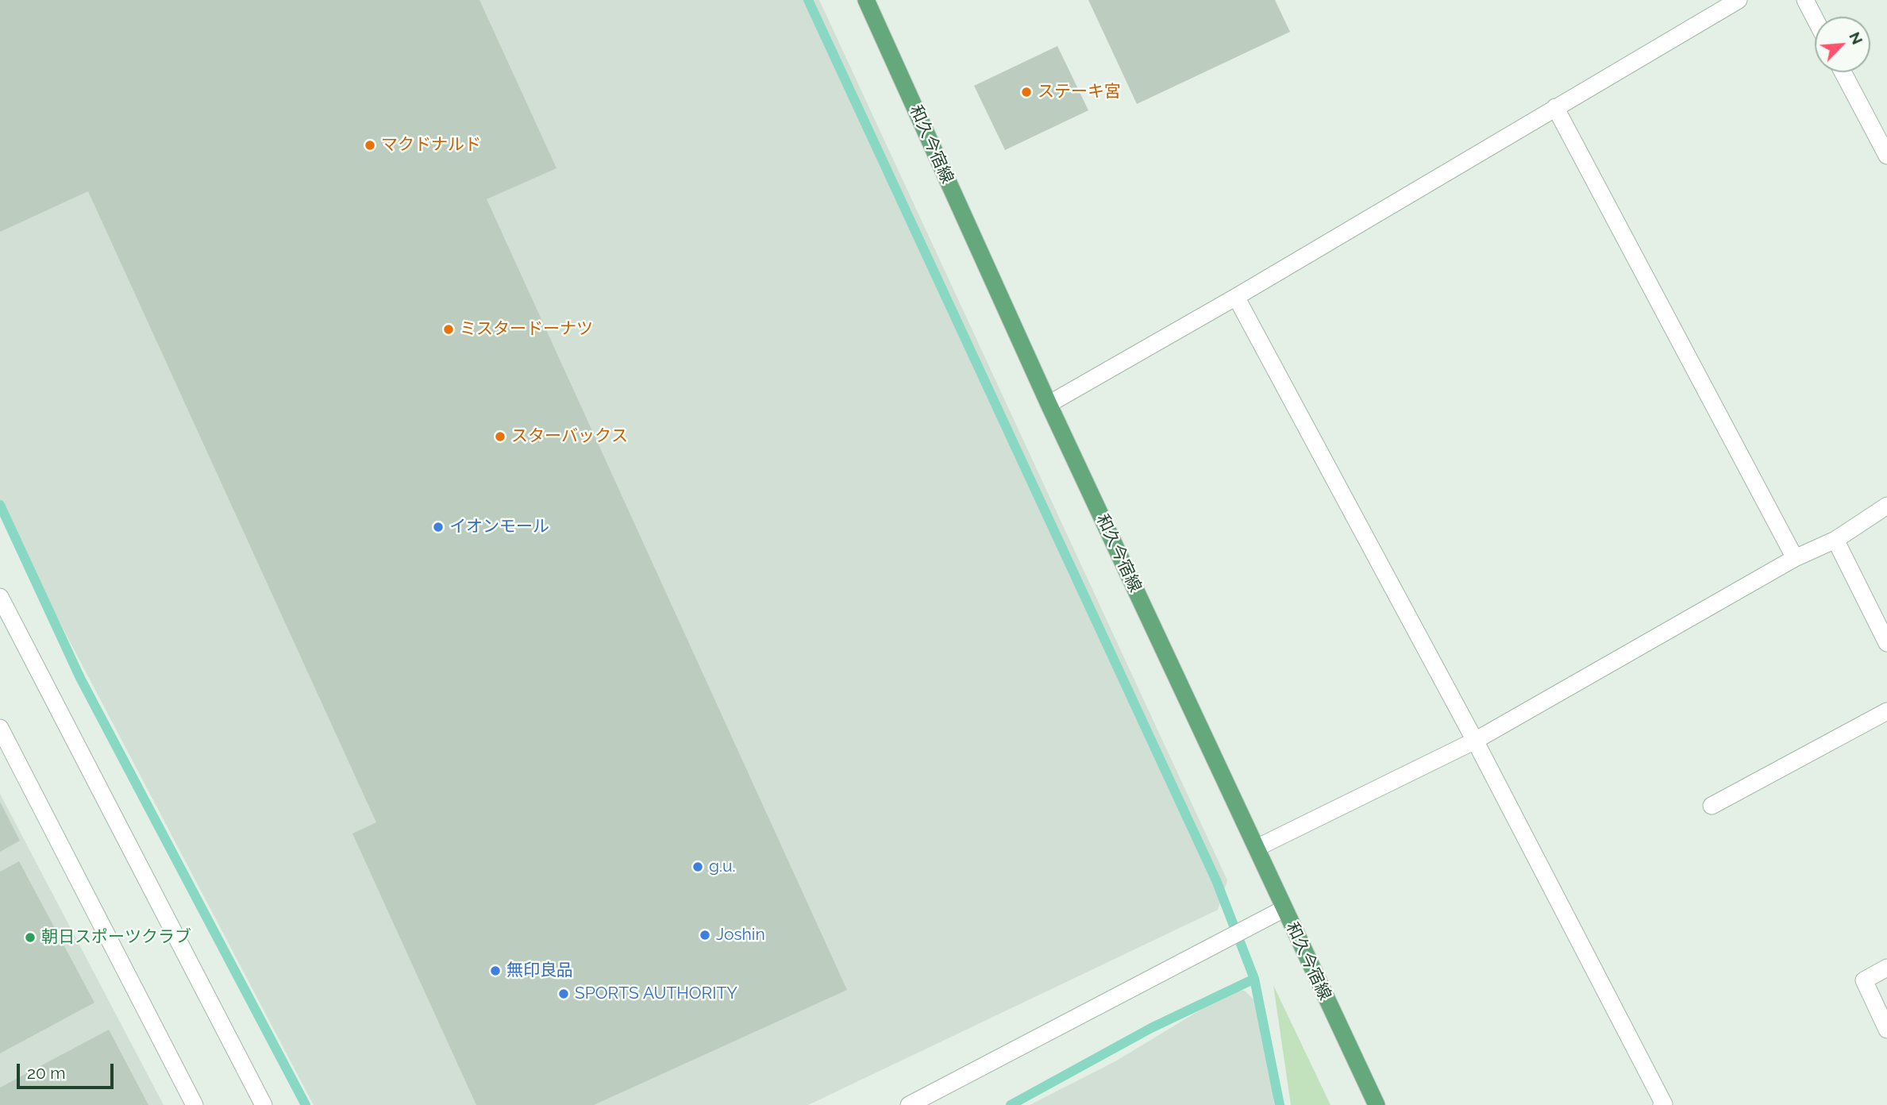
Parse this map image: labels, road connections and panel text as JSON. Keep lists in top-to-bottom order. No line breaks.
{"streets":{"main road":["和久今宿線"]},"places":["ステーキ宮","マクドナルド","ミスタードーナツ","スターバックス","イオンモール","g.u.","Joshin","朝日スポーツクラブ","無印良品","SPORTS AUTHORITY"],"scale_bar":"20 m","north":"top right"}
